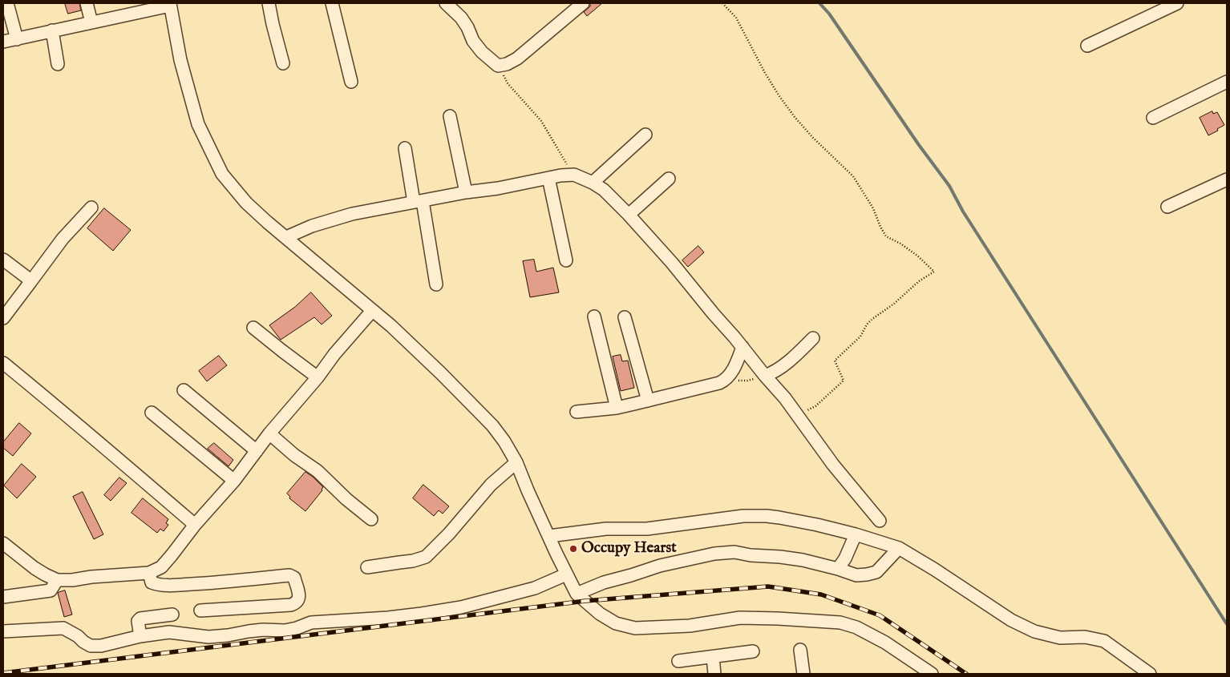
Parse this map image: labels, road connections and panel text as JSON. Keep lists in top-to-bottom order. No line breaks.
{"places":["Occupy Hearst"]}
